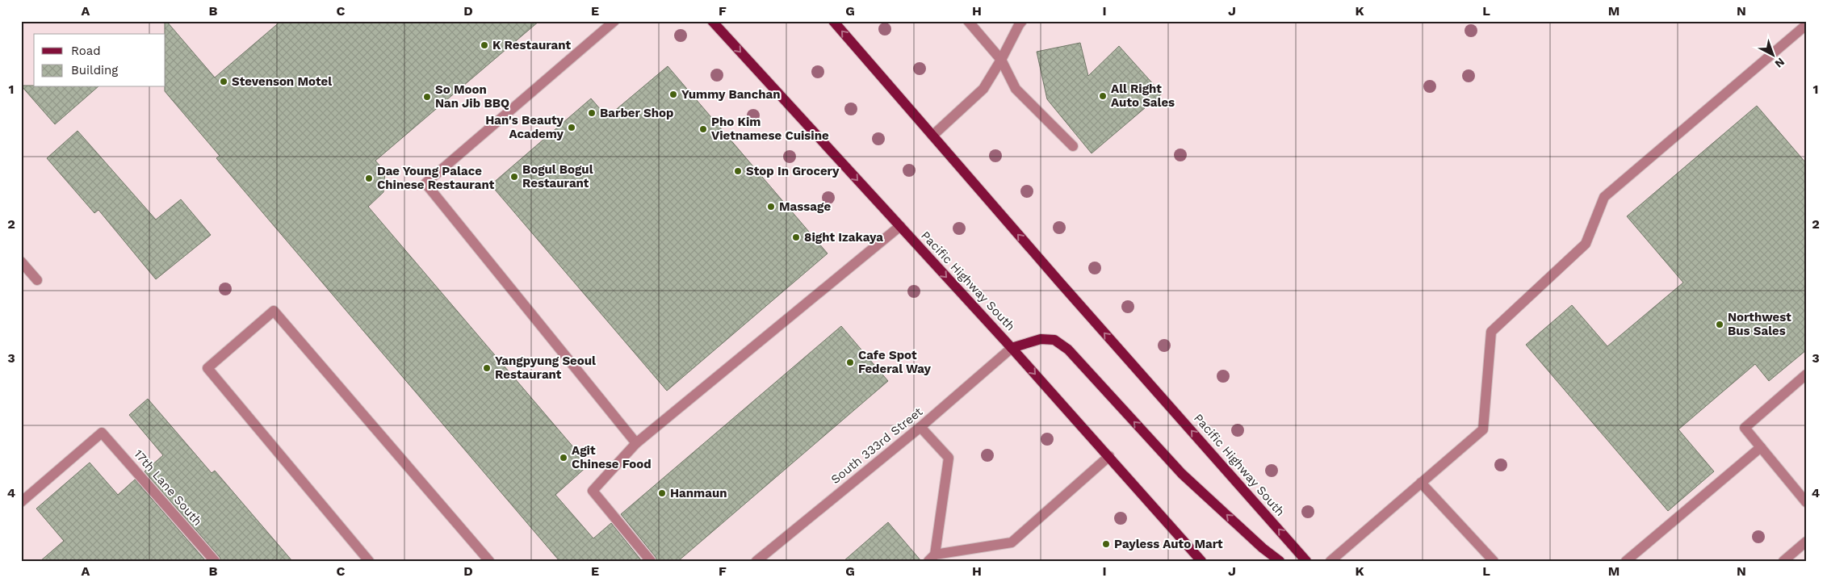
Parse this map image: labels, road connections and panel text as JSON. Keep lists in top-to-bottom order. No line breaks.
{"streets":{"main road":["Pacific Highway South"],"street":["South 333rd Street","17th Lane South"]},"crossings":[["Pacific Highway South","South 333rd Street"]],"places":["K Restaurant","Stevenson Motel","Yummy Banchan","All Right Auto Sales","So Moon Nan Jib BBQ","Barber Shop","Han's Beauty Academy","Pho Kim Vietnamese Cuisine","Stop In Grocery","Bogul Bogul Restaurant","Dae Young Palace Chinese Restaurant","Massage","8ight Izakaya","Northwest Bus Sales","Cafe Spot Federal Way","Yangpyung Seoul Restaurant","Agit Chinese Food","Hanmaun","Payless Auto Mart"],"legend":["Road","Building"],"north":"bottom right","grid":{"columns":["A","B","C","D","E","F","G","H","I","J","K","L","M","N"],"rows":["1","2","3","4"]}}
